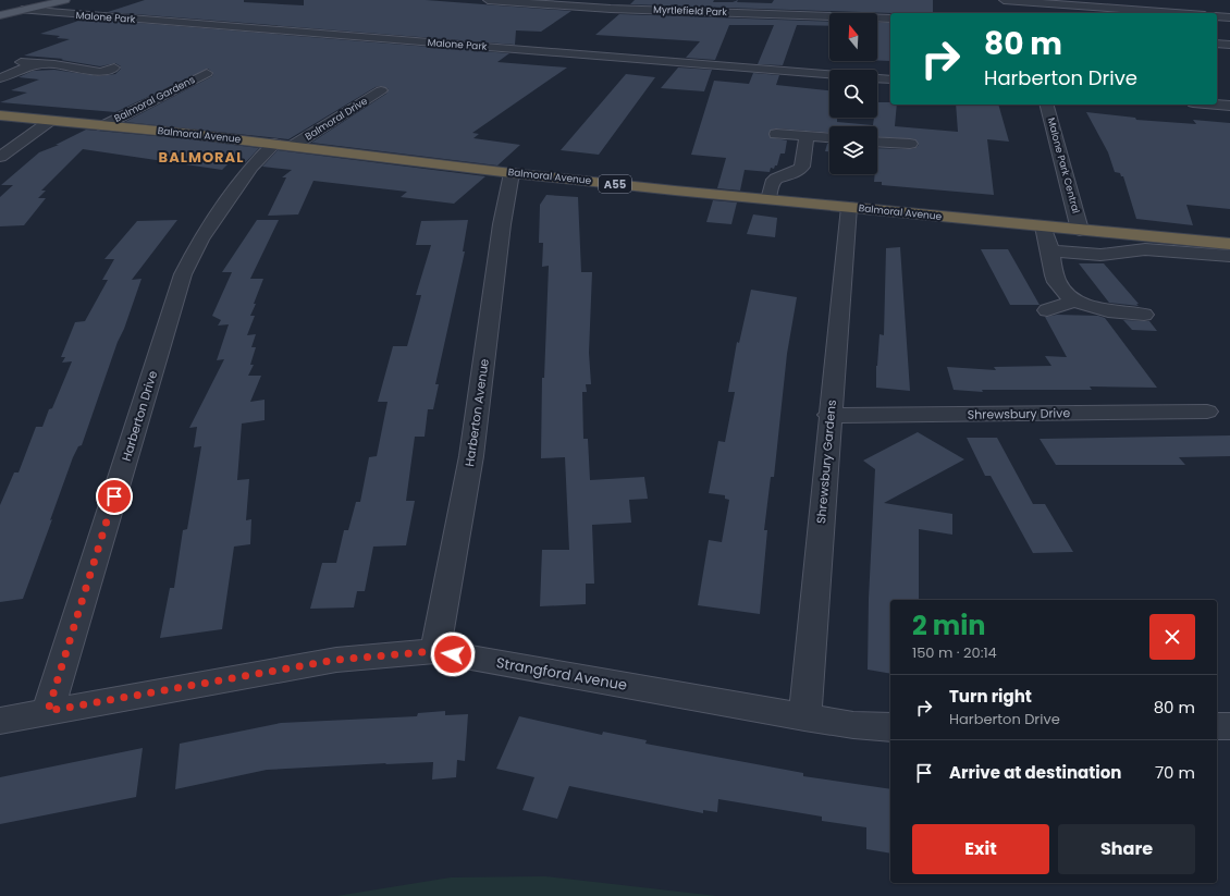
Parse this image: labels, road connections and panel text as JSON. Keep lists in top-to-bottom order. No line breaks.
{"streets":{"highway":["Balmoral Avenue","A55"],"street":["Myrtlefield Park","Malone Park","Balmoral Gardens","Balmoral Drive","Malone Park Central","Harberton Avenue","Shrewsbury Drive","Harberton Drive","Shrewsbury Gardens","Strangford Avenue"]},"crossings":[["Balmoral Gardens","Balmoral Avenue"],["Balmoral Drive","Balmoral Avenue"],["Balmoral Drive","Harberton Drive"],["Balmoral Avenue","Malone Park Central"],["Balmoral Avenue","Harberton Avenue"],["Balmoral Avenue","Harberton Drive"],["Balmoral Avenue","Shrewsbury Gardens"],["Harberton Avenue","Strangford Avenue"],["Shrewsbury Drive","Shrewsbury Gardens"],["Harberton Drive","Strangford Avenue"],["Shrewsbury Gardens","Strangford Avenue"]],"districts":["BALMORAL"],"north":"top","page":{"turn":["80 m","Harberton Drive"],"heading":["2 min","150 m · 20:14"],"list":[{"name":"Turn right","note":"Harberton Drive","value":"80 m"},{"name":"Arrive at destination","value":"70 m"}],"buttons":["Exit","Share"]}}
